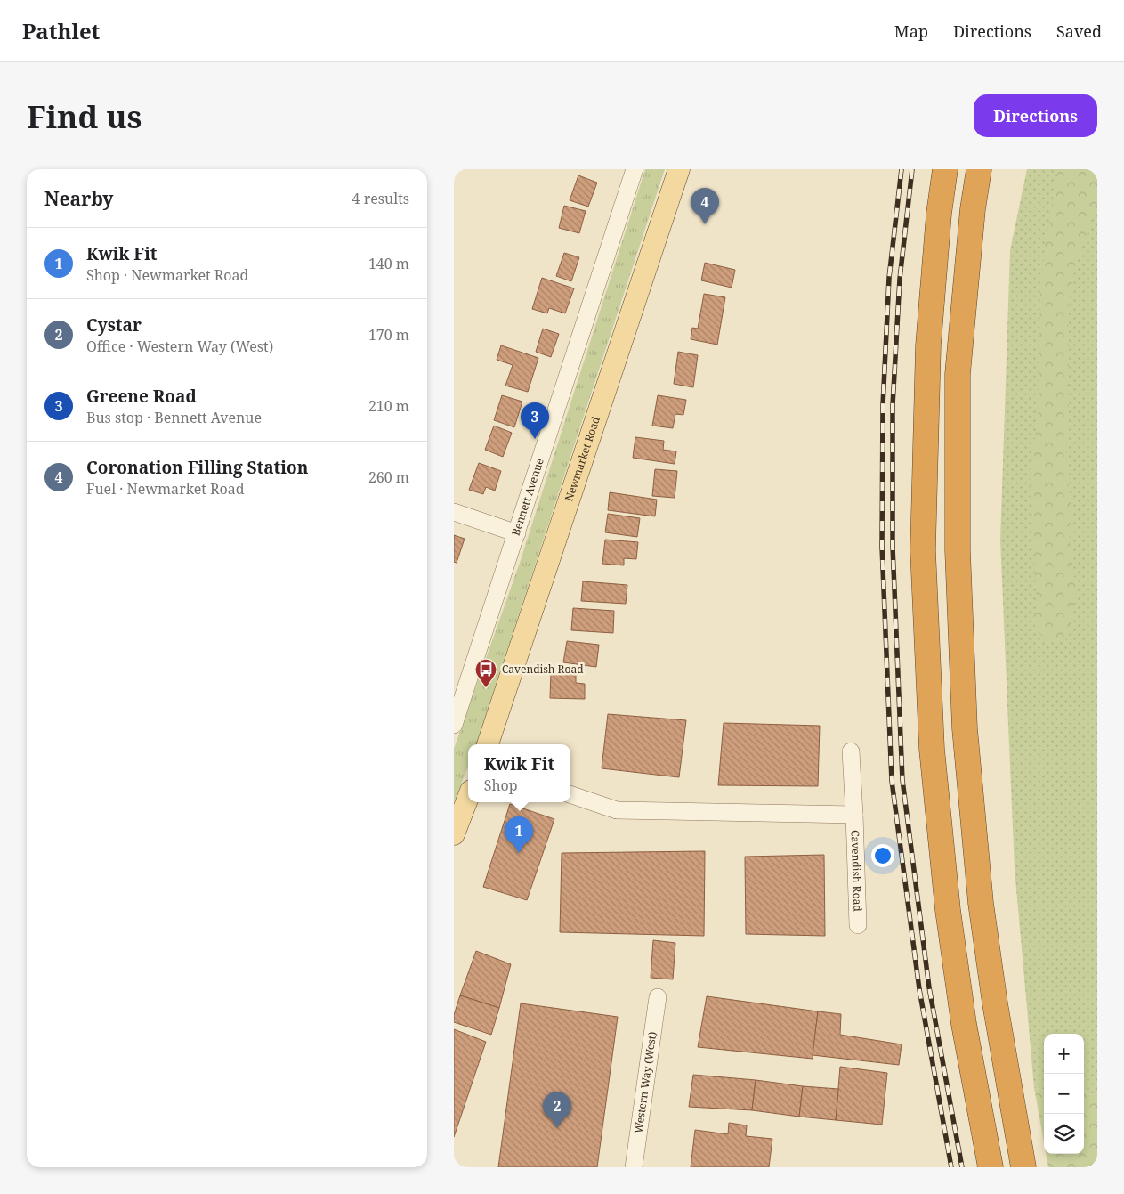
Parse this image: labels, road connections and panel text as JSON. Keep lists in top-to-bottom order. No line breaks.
{"streets":{"main road":["Newmarket Road"],"street":["Bennett Avenue","Cavendish Road","Western Way (West)"]},"places":{"bus stop":["Cavendish Road"]},"page":{"header":"Pathlet","nav":["Map","Directions","Saved"],"buttons":"Directions","title":"Find us","heading":["Nearby","4 results"],"pins":["4","3","1","2"],"list":[{"mark":"1","name":"Kwik Fit","note":"Shop · Newmarket Road","value":"140 m"},{"mark":"2","name":"Cystar","note":"Office · Western Way (West)","value":"170 m"},{"mark":"3","name":"Greene Road","note":"Bus stop · Bennett Avenue","value":"210 m"},{"mark":"4","name":"Coronation Filling Station","note":"Fuel · Newmarket Road","value":"260 m"}],"popup":["Kwik Fit","Shop"],"map_buttons":["+","−"]}}
